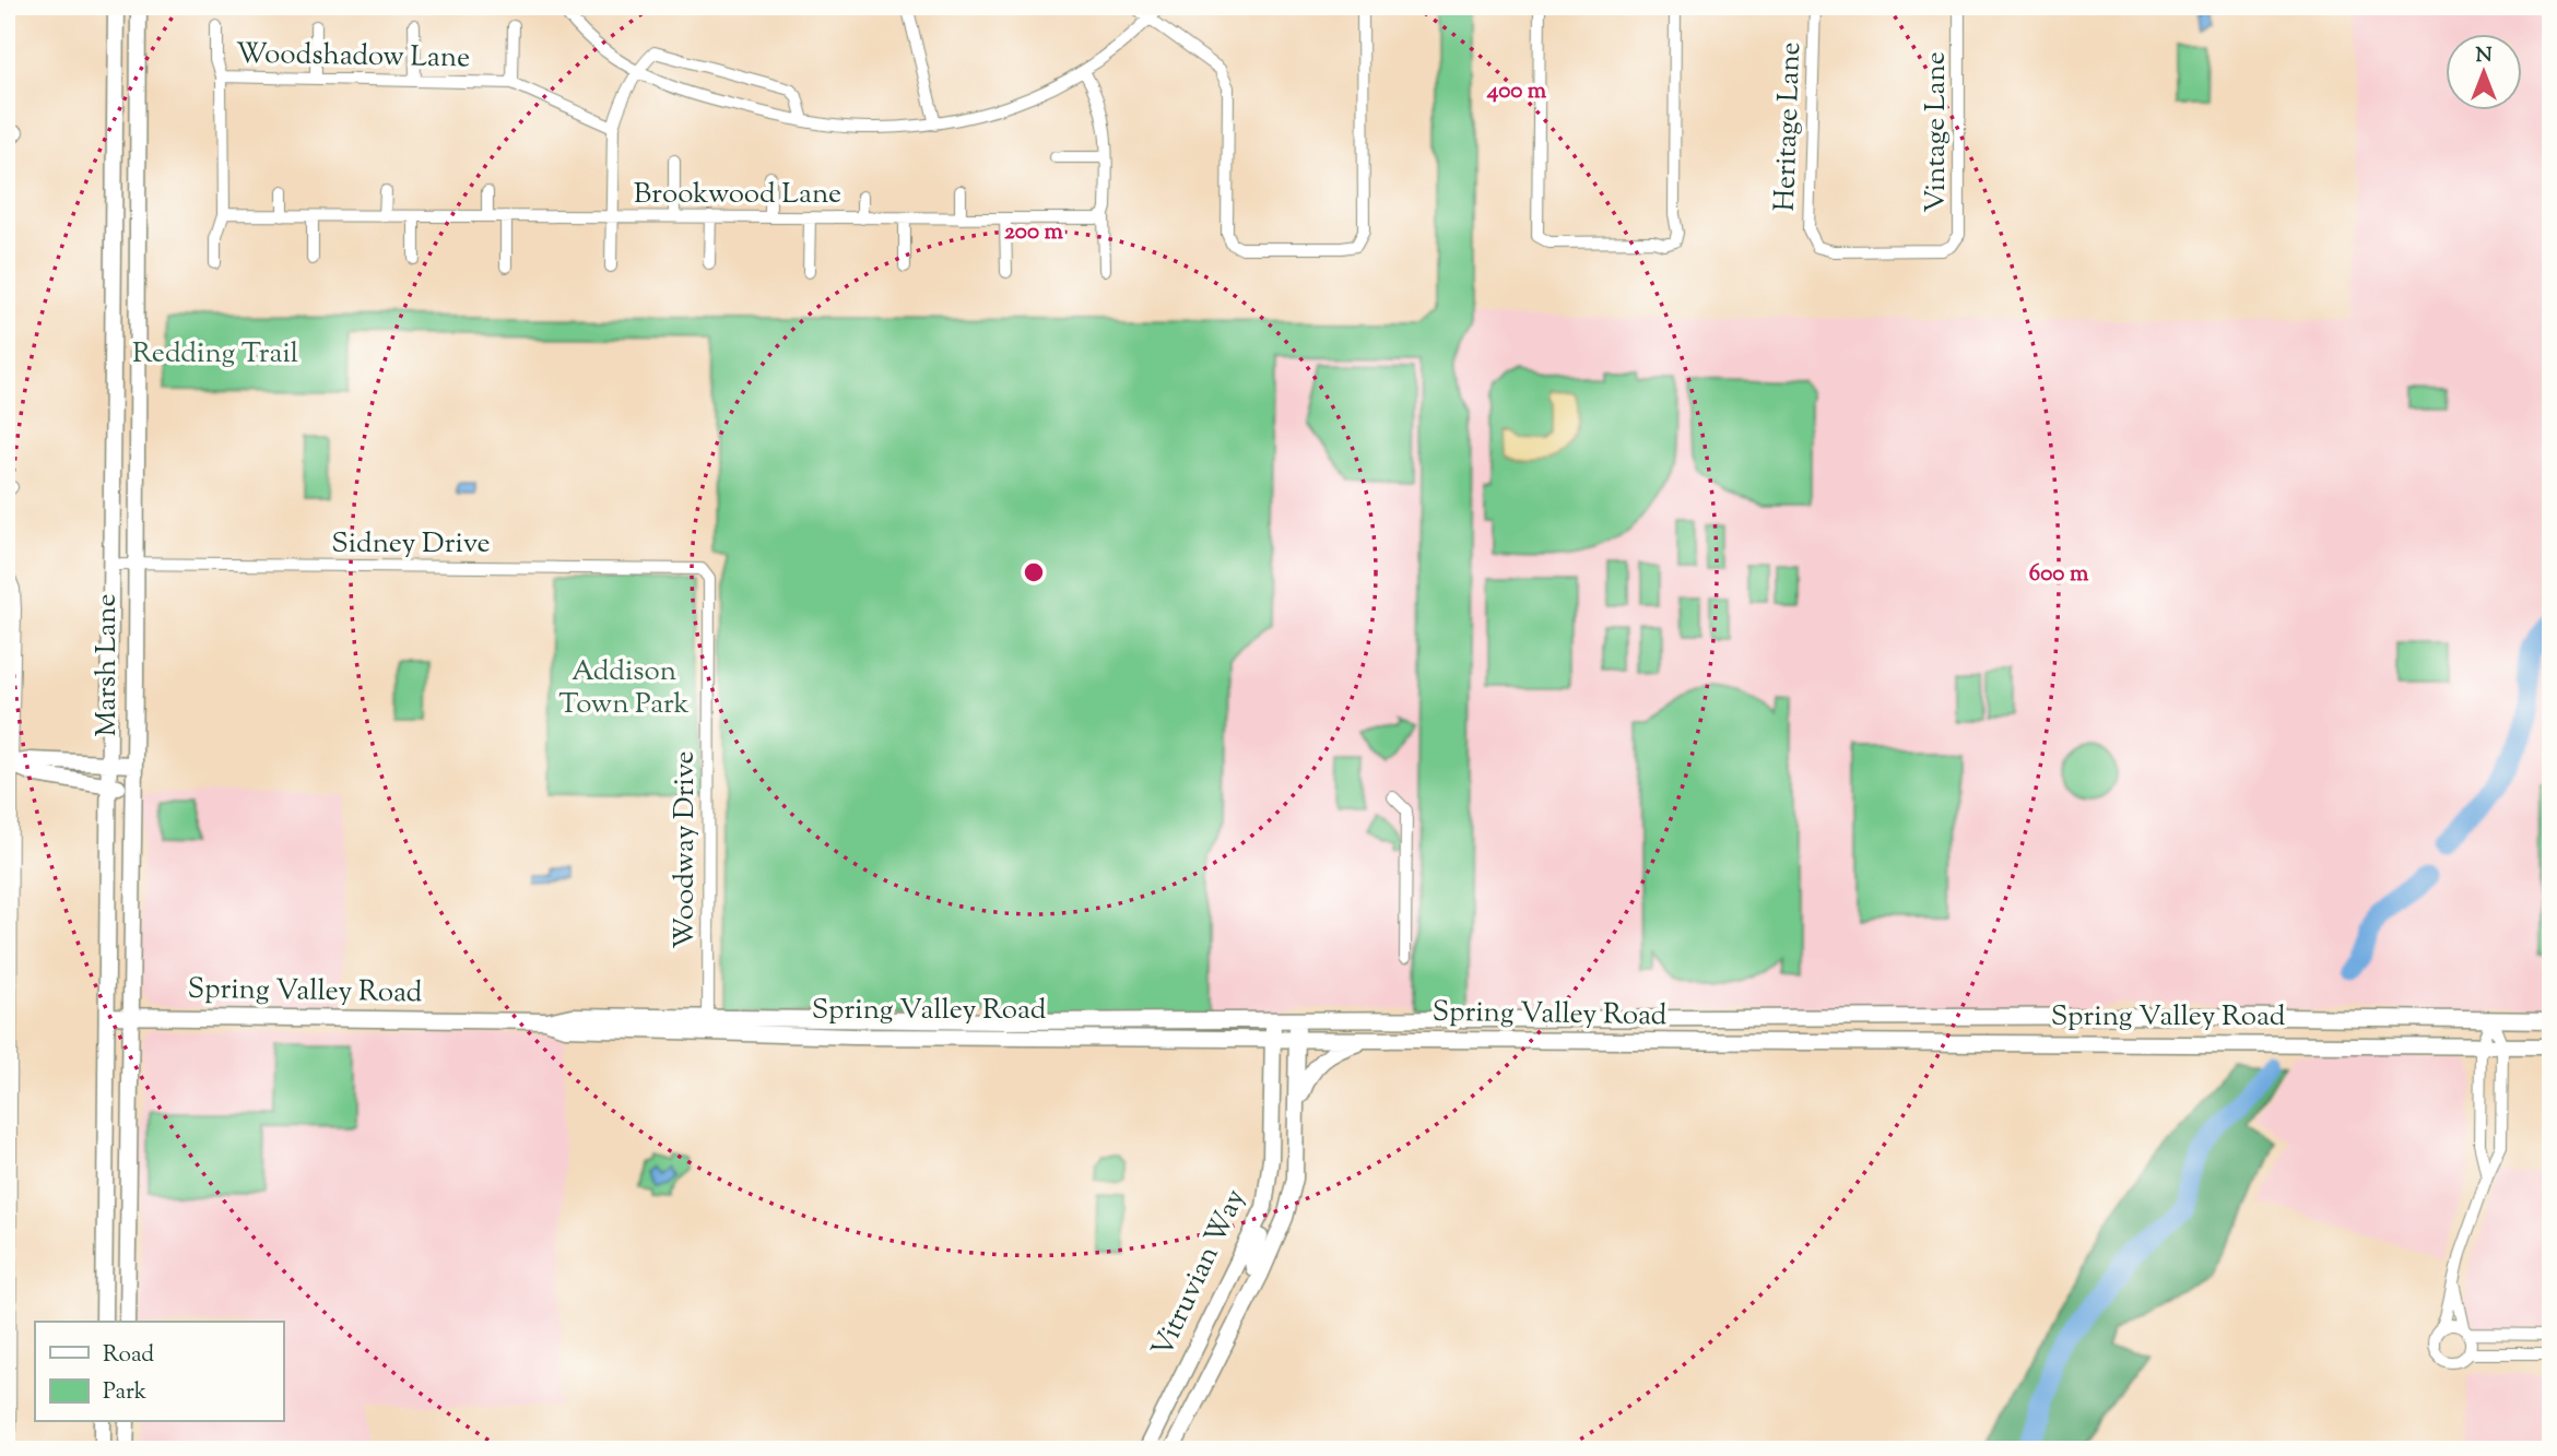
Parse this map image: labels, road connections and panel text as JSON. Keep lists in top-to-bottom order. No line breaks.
{"streets":{"main road":["Marsh Lane","Spring Valley Road","Vitruvian Way"],"street":["Woodshadow Lane","Heritage Lane","Vintage Lane","Brookwood Lane","Sidney Drive","Woodway Drive"]},"crossings":[["Woodshadow Lane","Brookwood Lane"],["Heritage Lane","Vintage Lane"],["Sidney Drive","Marsh Lane"],["Sidney Drive","Woodway Drive"],["Marsh Lane","Spring Valley Road"],["Woodway Drive","Spring Valley Road"],["Spring Valley Road","Vitruvian Way"]],"parks":["Redding Trail","Addison Town Park"],"legend":["Road","Park"],"north":"top","rings":["400 m","200 m","600 m"]}
